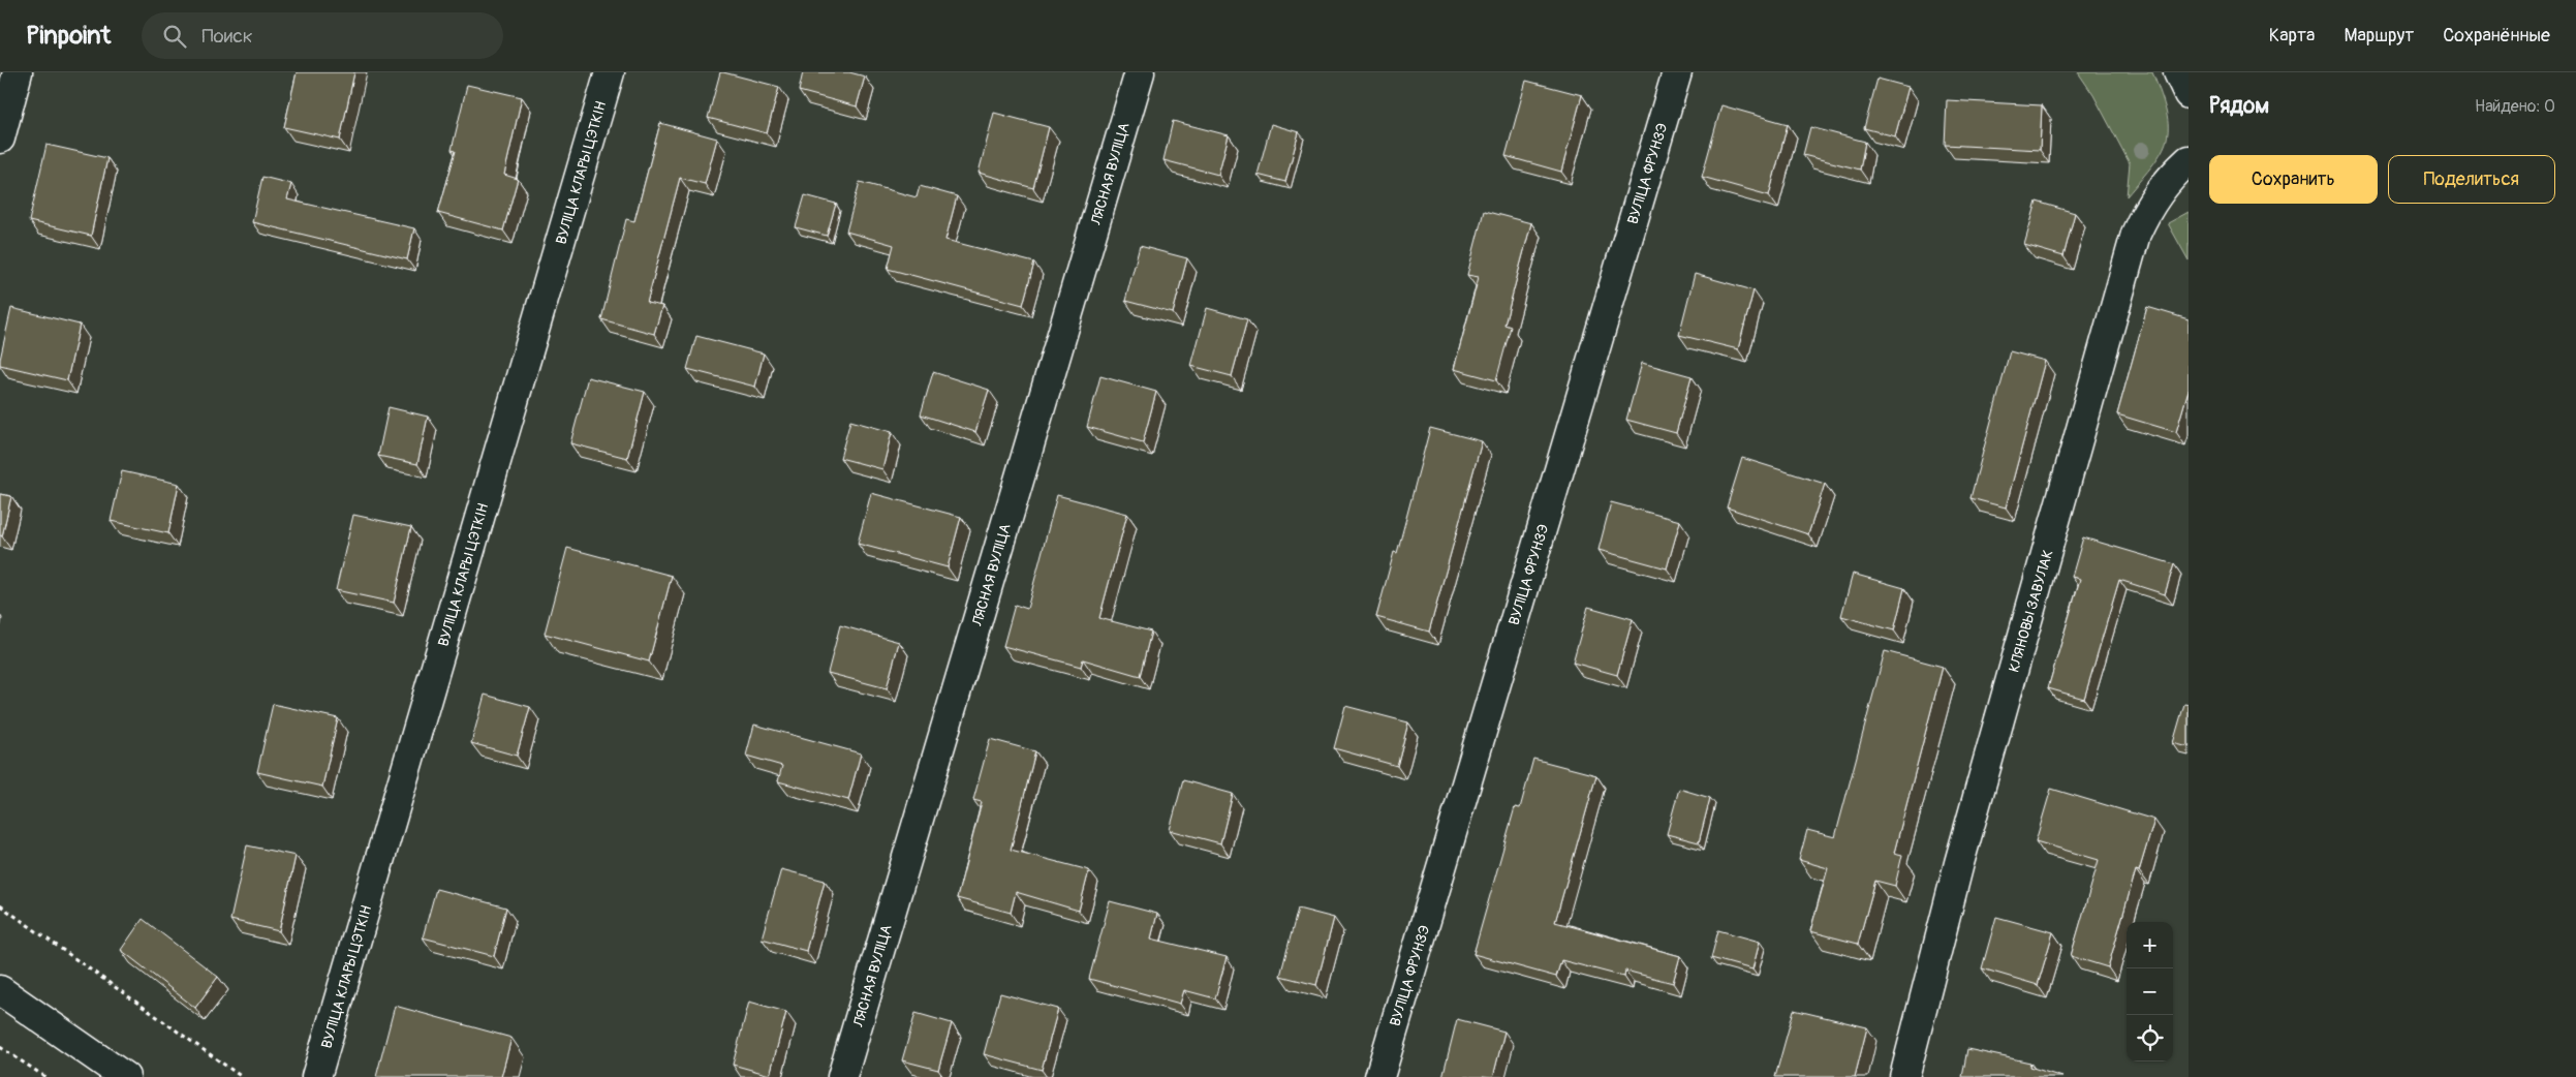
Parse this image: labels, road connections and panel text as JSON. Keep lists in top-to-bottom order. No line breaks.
{"streets":{"street":["ВУЛІЦА КЛАРЫ ЦЭТКІН","ЛЯСНАЯ ВУЛІЦА","ВУЛІЦА ФРУНЗЭ","КЛЯНОВЫ ЗАВУЛАК"]},"page":{"header":"Pinpoint","search":"Поиск","nav":["Карта","Маршрут","Сохранённые"],"heading":["Рядом","Найдено: 0"],"buttons":["Сохранить","Поделиться"],"map_buttons":["+","−"]}}
